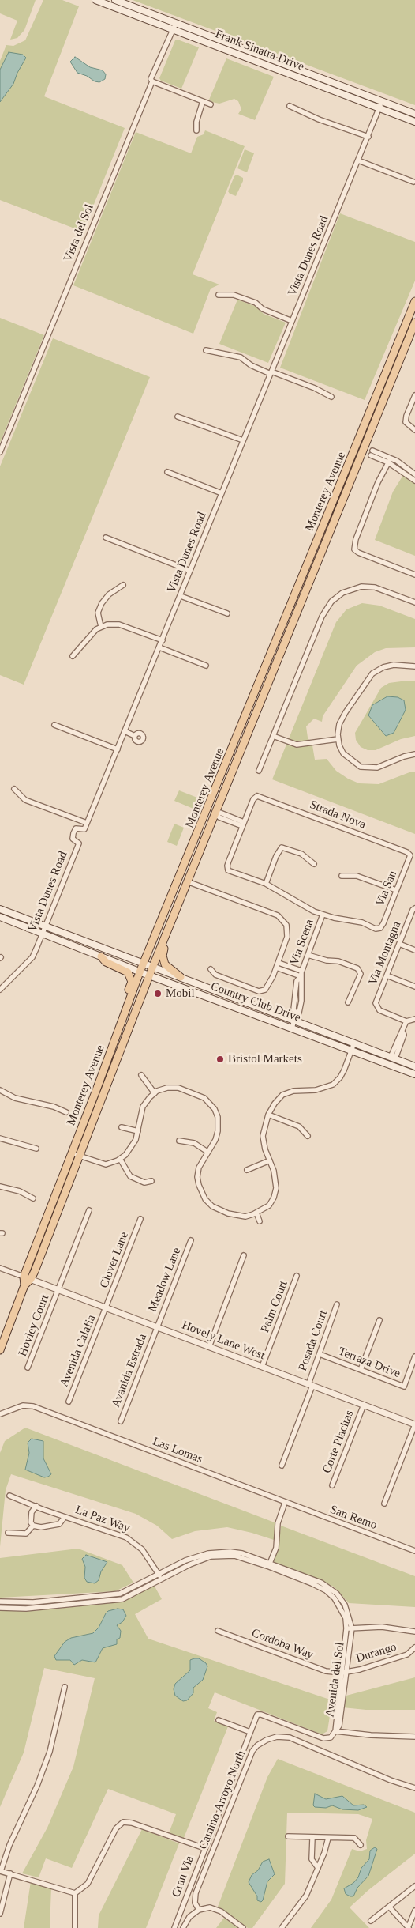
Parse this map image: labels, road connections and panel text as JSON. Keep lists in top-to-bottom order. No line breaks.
{"streets":{"main road":["Frank Sinatra Drive","Monterey Avenue","Country Club Drive"],"street":["Vista del Sol","Vista Dunes Road","Strada Nova","Via San","Via Scena","Via Montagna","Clover Lane","Meadow Lane","Palm Court","Hovley Court","Hovely Lane West","Posada Court","Avenida Calafia","Terraza Drive","Avanida Estrada","Corte Placitas","Las Lomas","San Remo","La Paz Way","Cordoba Way","Durango","Avenida del Sol","Camino Arroyo North","Gran Via"]},"crossings":[["Frank Sinatra Drive","Vista del Sol"],["Frank Sinatra Drive","Vista Dunes Road"],["Vista Dunes Road","Country Club Drive"],["Monterey Avenue","Country Club Drive"],["Monterey Avenue","Hovely Lane West"],["Strada Nova","Via San"],["Via San","Via Scena"],["Via Scena","Country Club Drive"],["Clover Lane","Hovely Lane West"],["Clover Lane","Avenida Calafia"],["Meadow Lane","Hovely Lane West"],["Meadow Lane","Avanida Estrada"],["Palm Court","Hovely Lane West"],["Hovley Court","Hovely Lane West"],["Hovely Lane West","Posada Court"],["Hovely Lane West","Avenida Calafia"],["Hovely Lane West","Avanida Estrada"],["Hovely Lane West","Corte Placitas"],["Posada Court","Terraza Drive"],["Las Lomas","San Remo"],["La Paz Way","Avenida del Sol"],["Cordoba Way","Durango"],["Cordoba Way","Avenida del Sol"],["Durango","Avenida del Sol"],["Avenida del Sol","Gran Via"]],"places":["Mobil","Bristol Markets"]}
